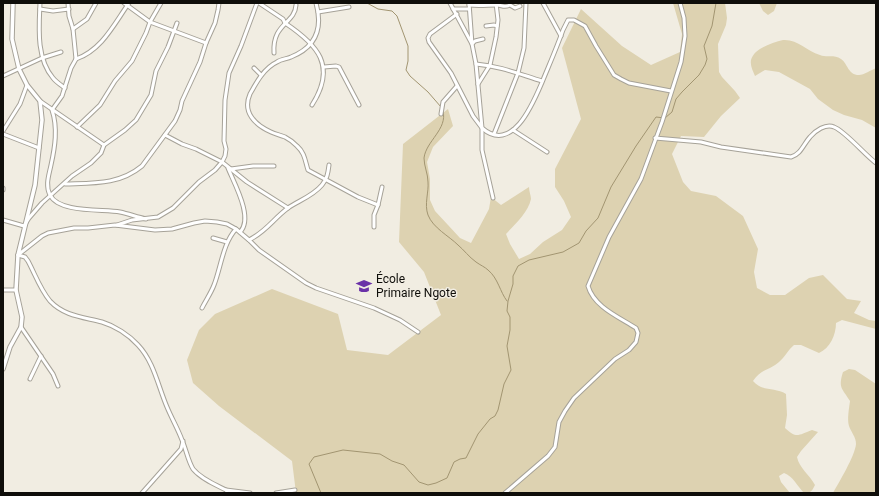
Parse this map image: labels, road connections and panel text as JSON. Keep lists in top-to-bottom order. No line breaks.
{"places":{"school or university":["École Primaire Ngote"]}}
